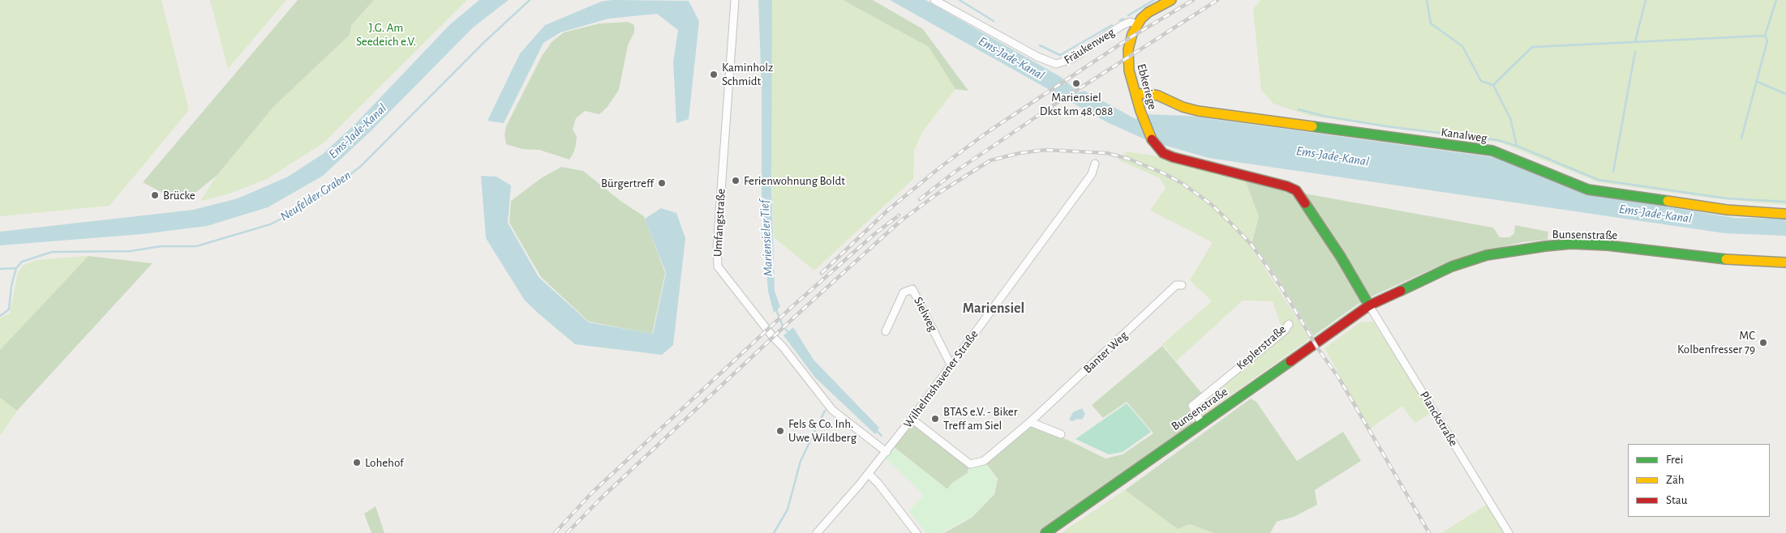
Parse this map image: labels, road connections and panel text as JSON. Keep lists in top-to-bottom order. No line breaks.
{"streets":{"street":["Fräukenweg","Ebkeriege","Kanalweg","Umfangstraße","Bunsenstraße","Sielweg","Keplerstraße","Banter Weg","Wilhelmshavener Straße","Planckstraße"]},"crossings":[["Fräukenweg","Ebkeriege"],["Ebkeriege","Kanalweg"],["Ebkeriege","Bunsenstraße"],["Ebkeriege","Planckstraße"],["Umfangstraße","Wilhelmshavener Straße"],["Bunsenstraße","Keplerstraße"],["Bunsenstraße","Planckstraße"],["Sielweg","Wilhelmshavener Straße"],["Banter Weg","Wilhelmshavener Straße"]],"districts":["Mariensiel"],"water":["Ems-Jade-Kanal","Neufelder Graben","Mariensieler Tief"],"parks":["J.G. Am Seedeich e.V."],"places":["Kaminholz Schmidt","Mariensiel Dkst km 48,088","Ferienwohnung Boldt","Bürgertreff","Brücke","MC Kolbenfresser 79","BTAS e.V. - Biker Treff am Siel","Fels & Co. Inh. Uwe Wildberg","Lohehof"],"legend":["Frei","Zäh","Stau"]}
